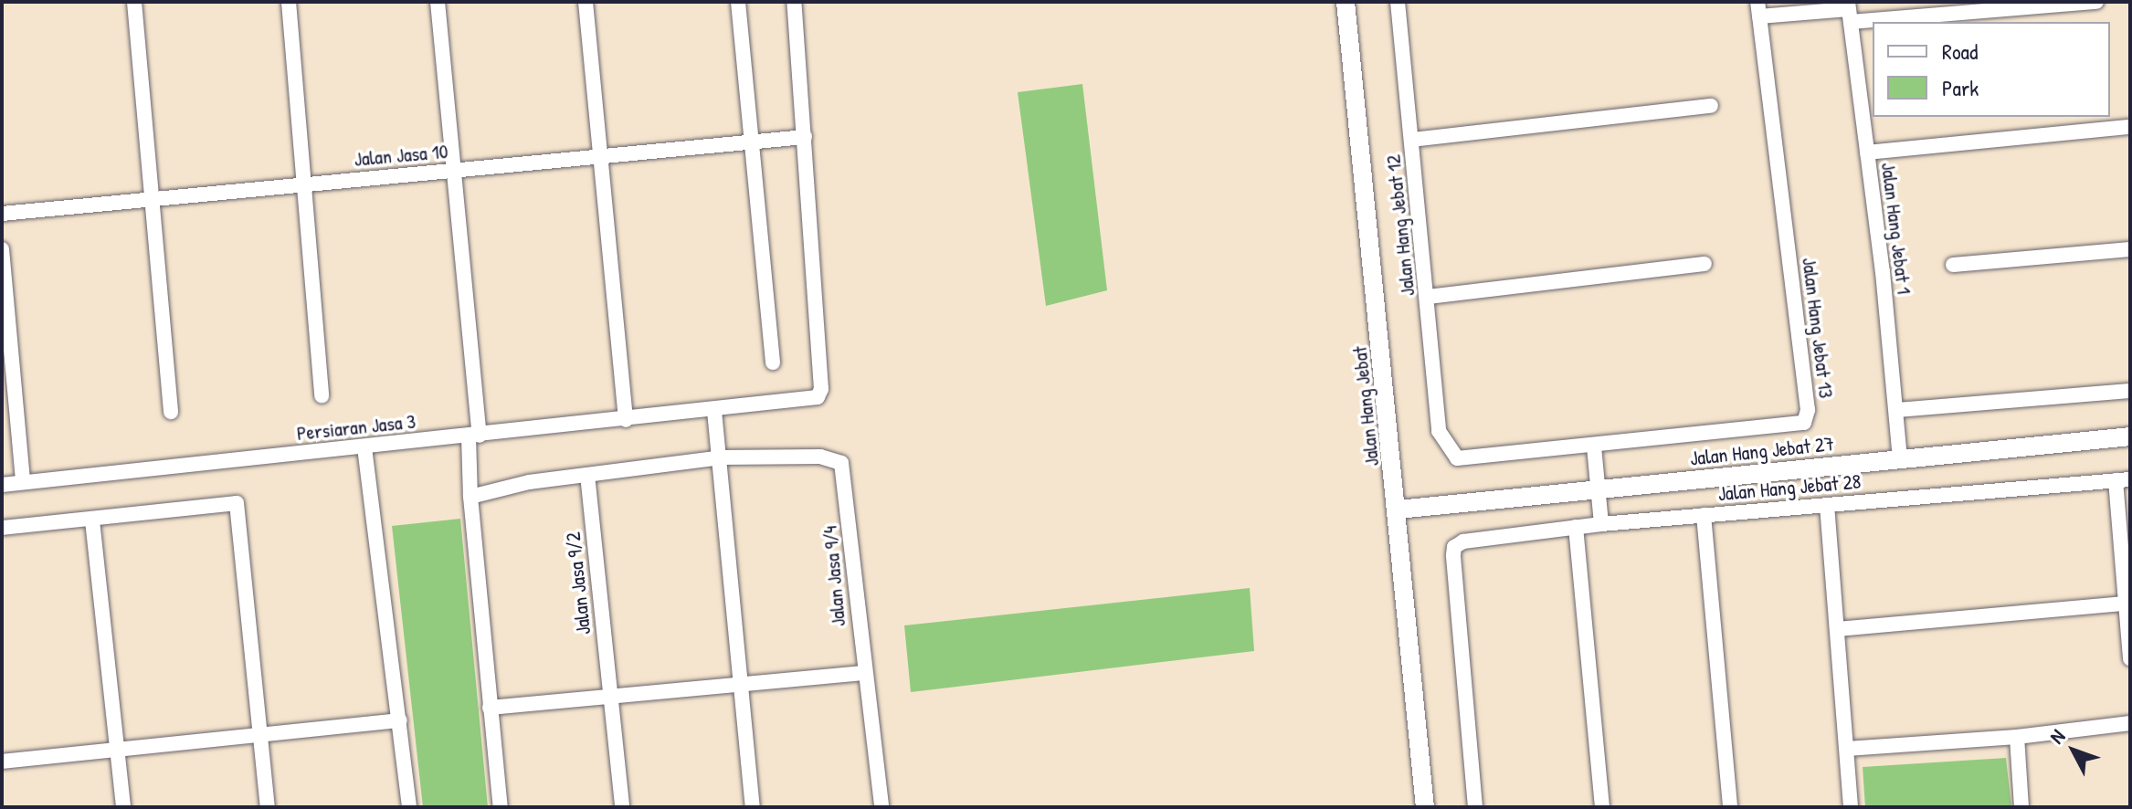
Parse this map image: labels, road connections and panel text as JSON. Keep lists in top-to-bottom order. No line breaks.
{"streets":{"street":["Jalan Jasa 10","Jalan Hang Jebat 12","Jalan Hang Jebat 1","Jalan Hang Jebat 13","Jalan Hang Jebat","Persiaran Jasa 3","Jalan Hang Jebat 27","Jalan Hang Jebat 28","Jalan Jasa 9/4","Jalan Jasa 9/2"]},"crossings":[["Jalan Jasa 10","Persiaran Jasa 3"],["Jalan Hang Jebat 12","Jalan Hang Jebat 13"],["Jalan Hang Jebat 1","Jalan Hang Jebat 27"],["Jalan Hang Jebat","Jalan Hang Jebat 27"]],"legend":["Road","Park"],"north":"top left"}
